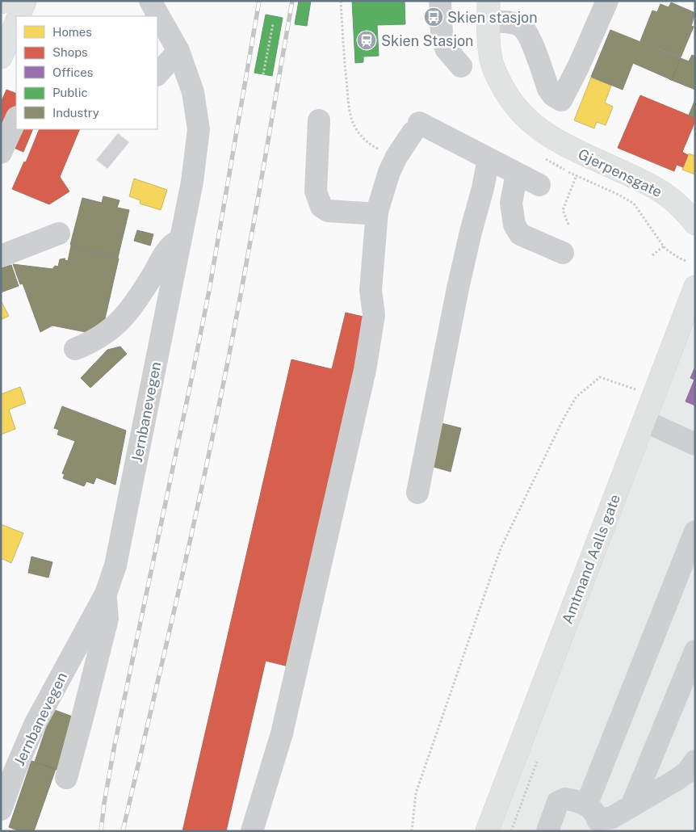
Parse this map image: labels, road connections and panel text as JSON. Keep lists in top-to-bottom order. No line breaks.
{"streets":{"main road":["Gjerpensgate","Amtmand Aalls gate"],"street":["Jernbanevegen"]},"places":{"bus stop":["Skien stasjon"],"station":["Skien Stasjon"]},"legend":["Homes","Shops","Offices","Public","Industry"]}
